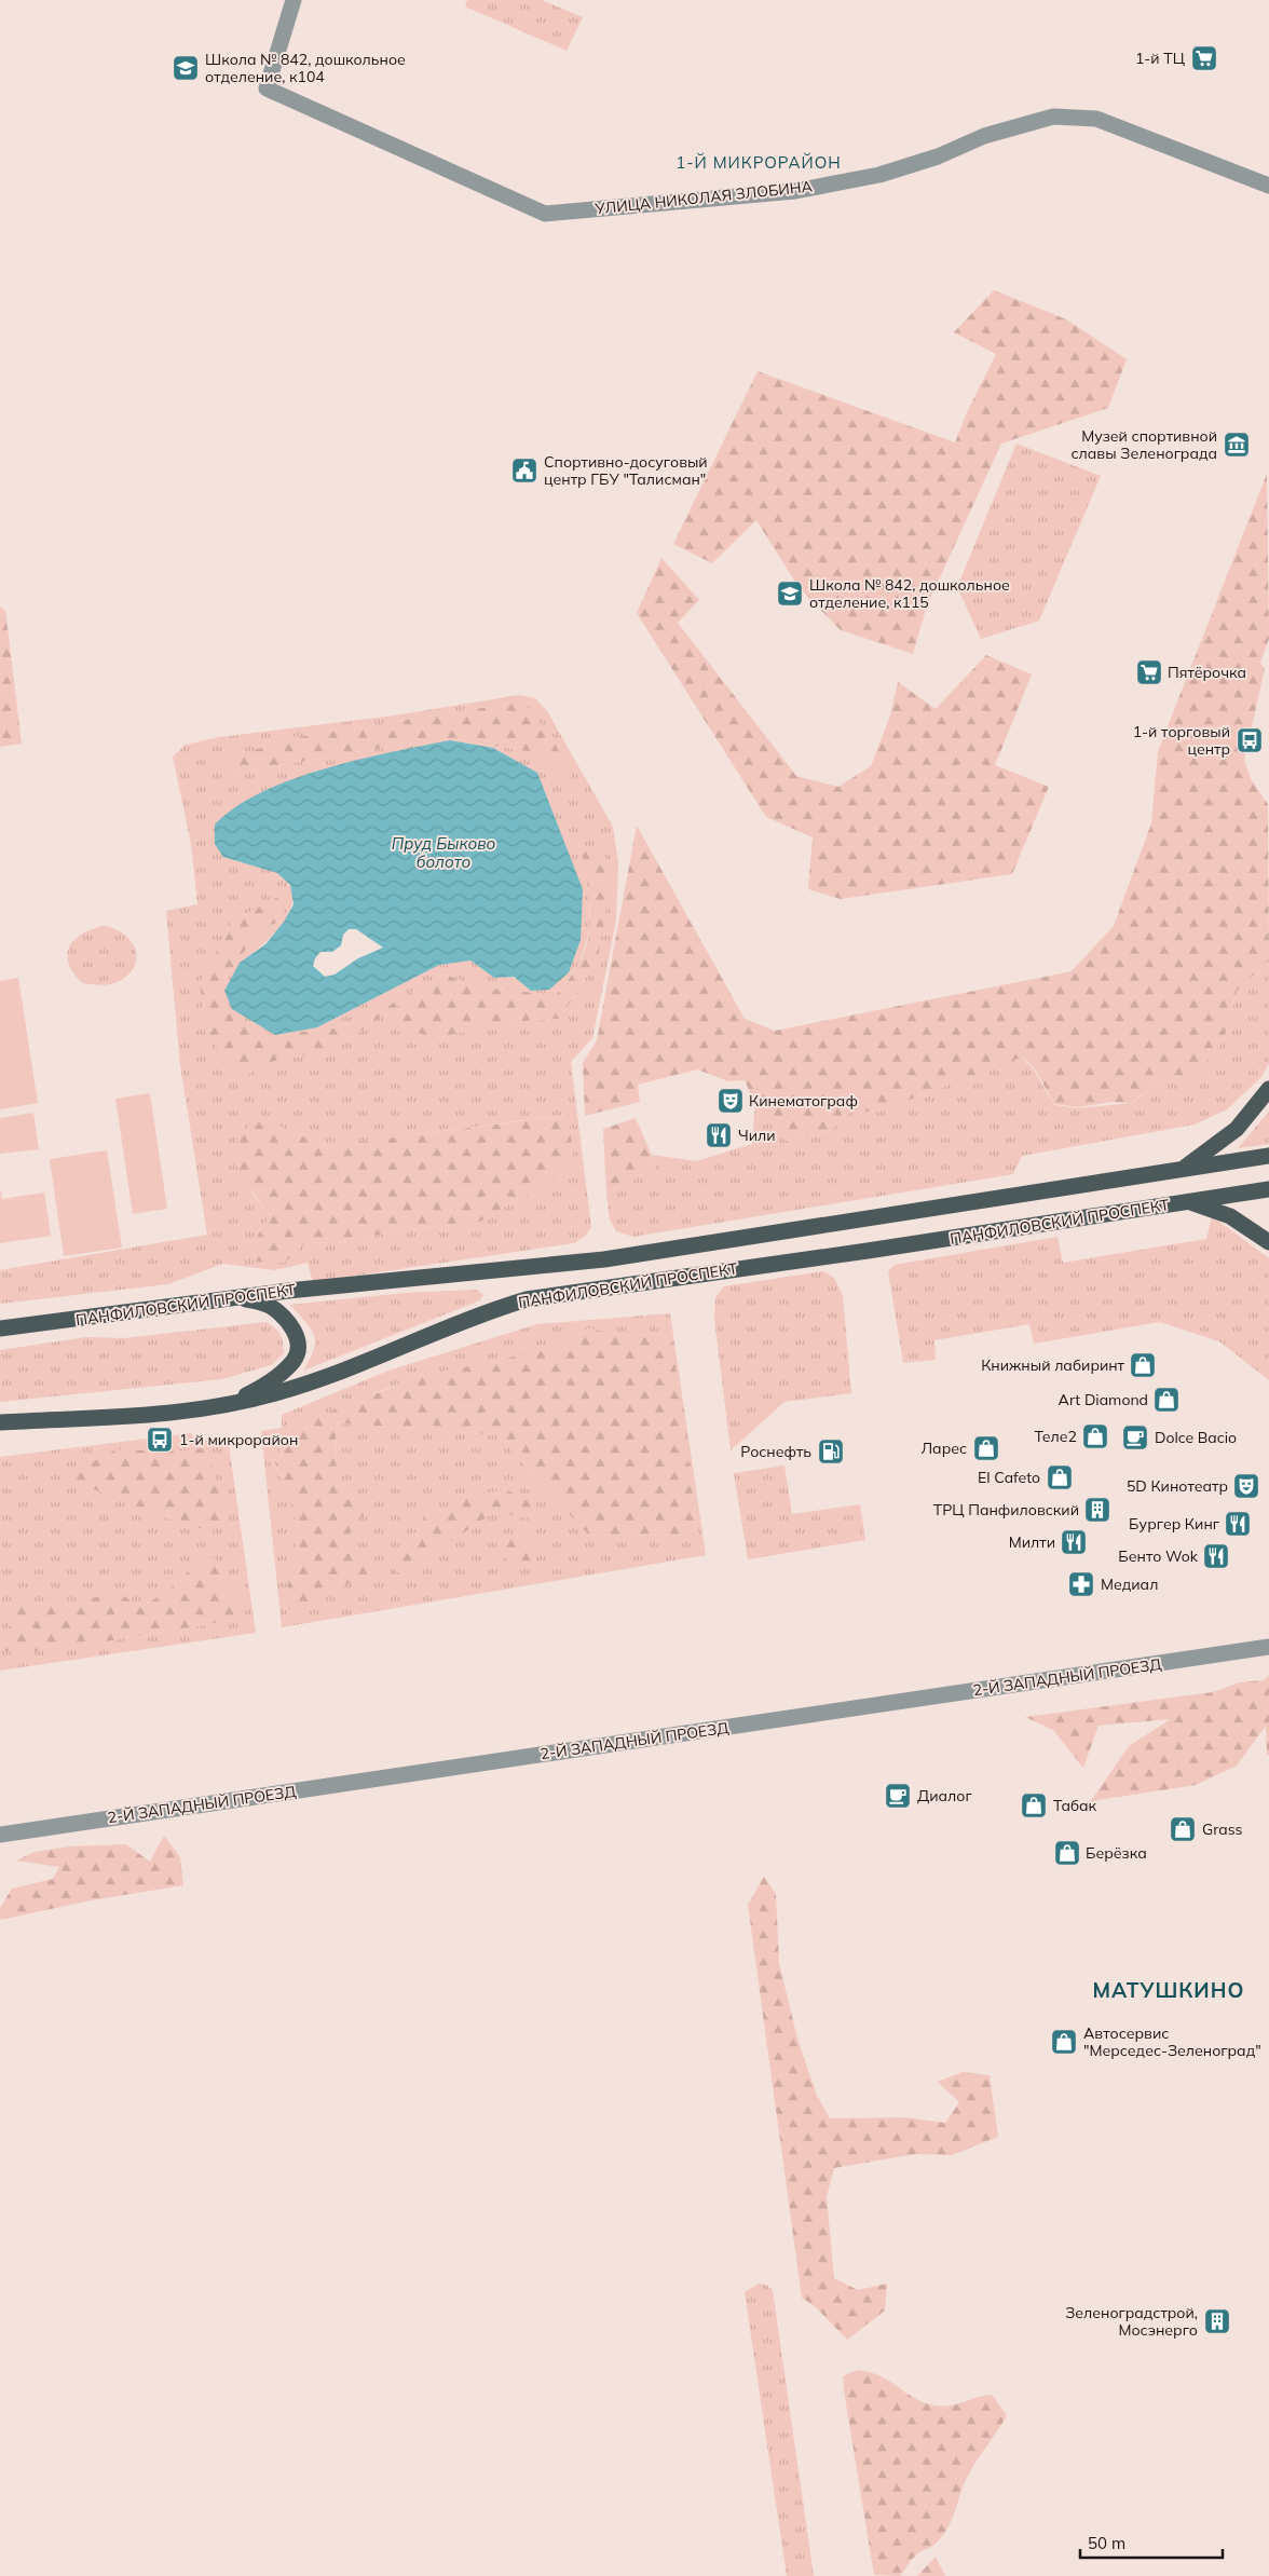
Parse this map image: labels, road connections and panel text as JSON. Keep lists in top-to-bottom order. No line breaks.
{"streets":{"main road":["ПАНФИЛОВСКИЙ ПРОСПЕКТ"],"street":["УЛИЦА НИКОЛАЯ ЗЛОБИНА","2-Й ЗАПАДНЫЙ ПРОЕЗД"]},"districts":["1-Й МИКРОРАЙОН","МАТУШКИНО"],"water":["Пруд Быково болото"],"places":{"supermarket":["1-й ТЦ","Пятёрочка"],"school or university":["Школа № 842, дошкольное отделение, к104","Школа № 842, дошкольное отделение, к115"],"museum":["Музей спортивной славы Зеленограда"],"public building":["Спортивно-досуговый центр ГБУ \"Талисман\""],"bus stop":["1-й торговый центр","1-й микрорайон"],"theatre":["Кинематограф","5D Кинотеатр"],"restaurant":["Чили","Бургер Кинг","Милти","Бенто Wok"],"shop":["Книжный лабиринт","Art Diamond","Теле2","Ларес","El Cafeto","Табак","Grass","Берёзка","Автосервис \"Мерседес-Зеленоград\""],"cafe":["Dolce Bacio","Диалог"],"fuel station":["Роснефть"],"building":["ТРЦ Панфиловский","Зеленоградстрой, Мосэнерго"],"pharmacy":["Медиал"]},"scale_bar":"50 m"}
